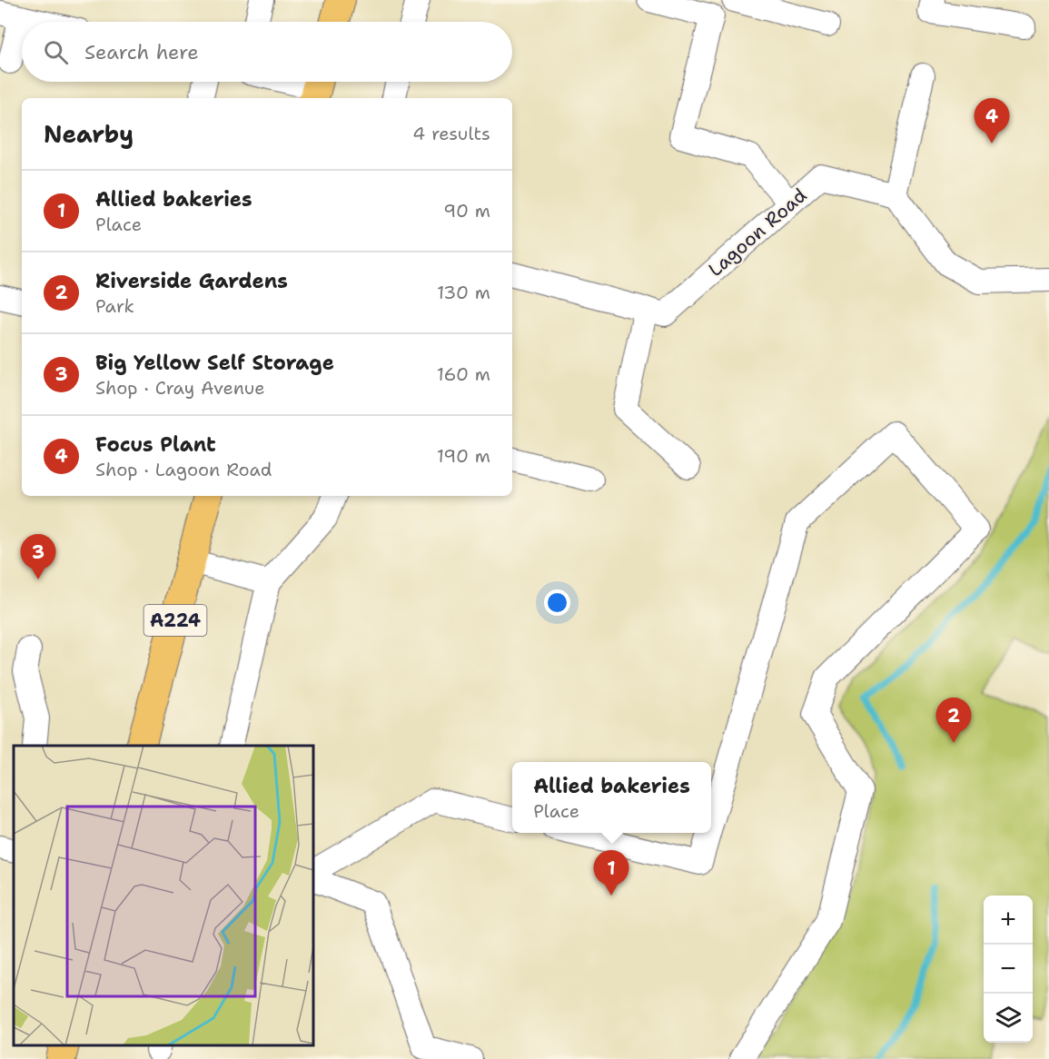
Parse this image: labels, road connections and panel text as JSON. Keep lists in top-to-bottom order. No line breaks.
{"streets":{"main road":["A224"],"street":["Lagoon Road"]},"page":{"search":"Search here","pins":["4","3","2","1"],"heading":["Nearby","4 results"],"list":[{"mark":"1","name":"Allied bakeries","note":"Place","value":"90 m"},{"mark":"2","name":"Riverside Gardens","note":"Park","value":"130 m"},{"mark":"3","name":"Big Yellow Self Storage","note":"Shop · Cray Avenue","value":"160 m"},{"mark":"4","name":"Focus Plant","note":"Shop · Lagoon Road","value":"190 m"}],"popup":["Allied bakeries","Place"],"map_buttons":["+","−"]}}
